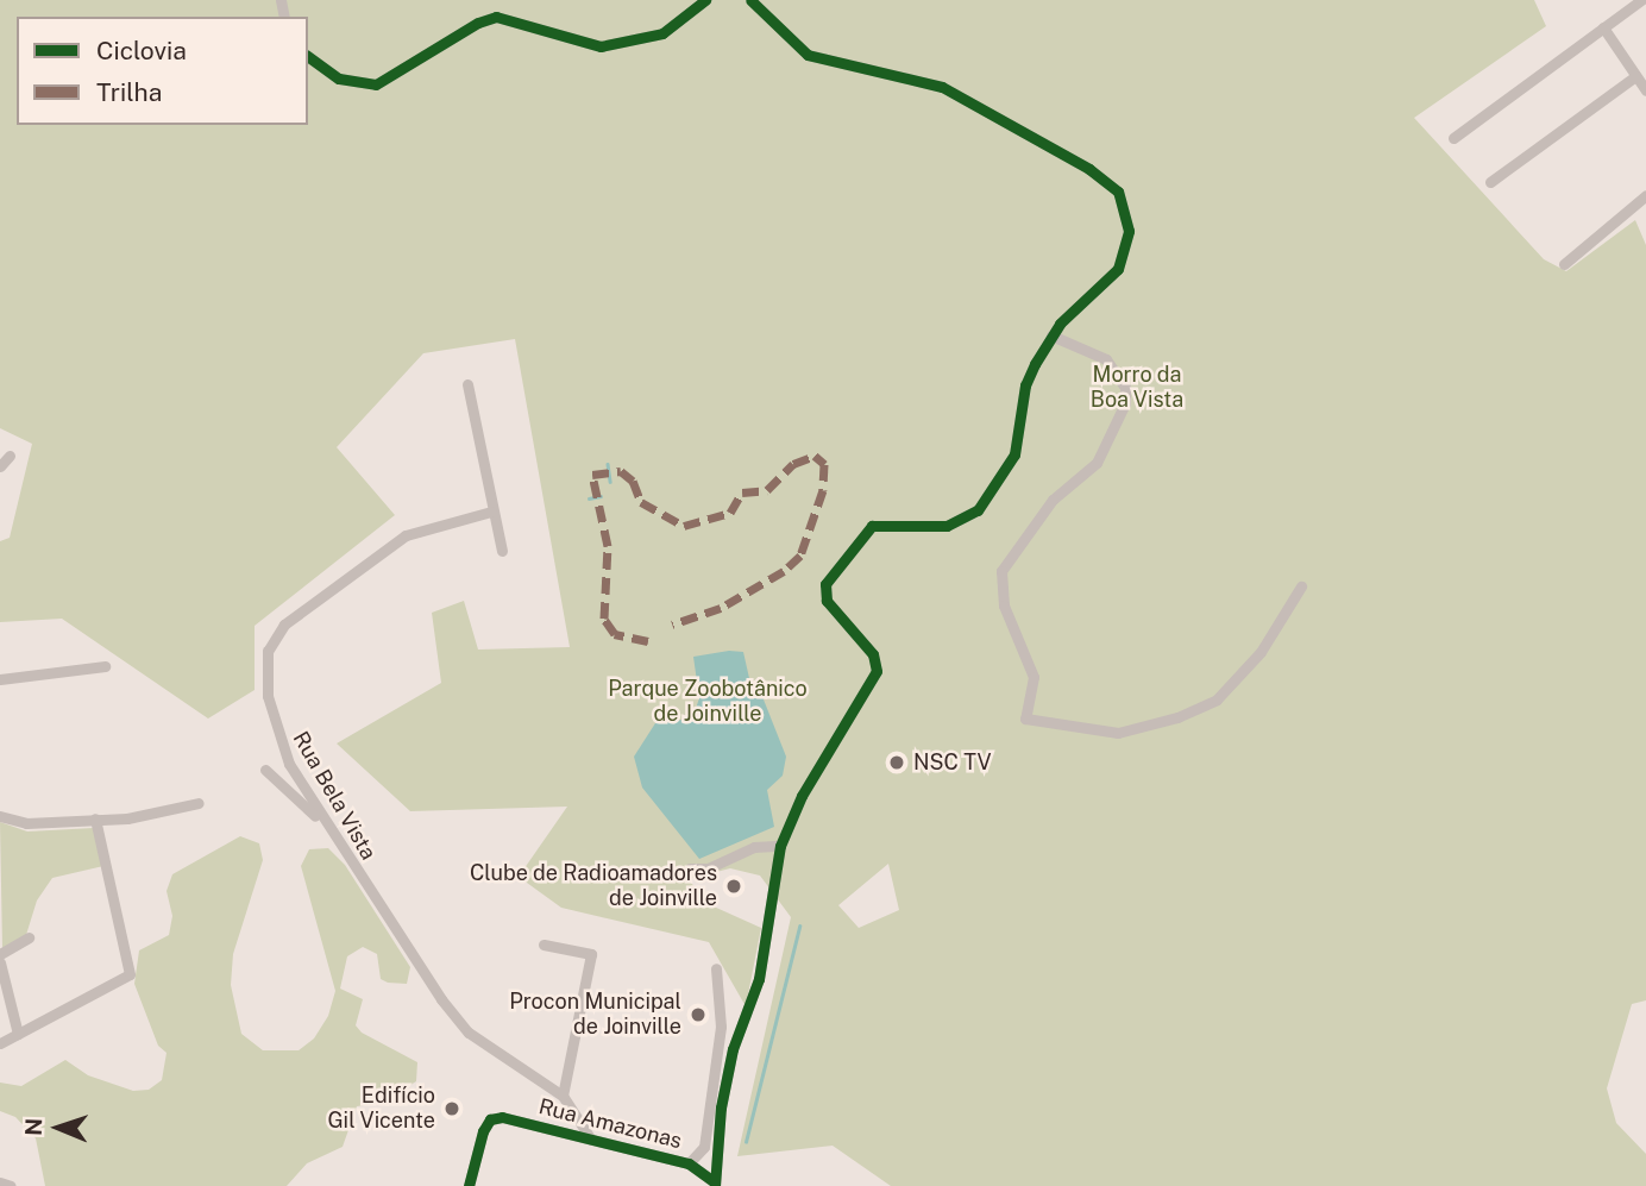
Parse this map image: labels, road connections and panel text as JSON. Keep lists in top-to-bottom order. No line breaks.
{"streets":{"street":["Rua Bela Vista","Rua Amazonas"]},"crossings":[["Rua Bela Vista","Rua Amazonas"]],"parks":["Morro da Boa Vista","Parque Zoobotânico de Joinville"],"places":["NSC TV","Clube de Radioamadores de Joinville","Procon Municipal de Joinville","Edifício Gil Vicente"],"legend":["Ciclovia","Trilha"],"north":"left"}
